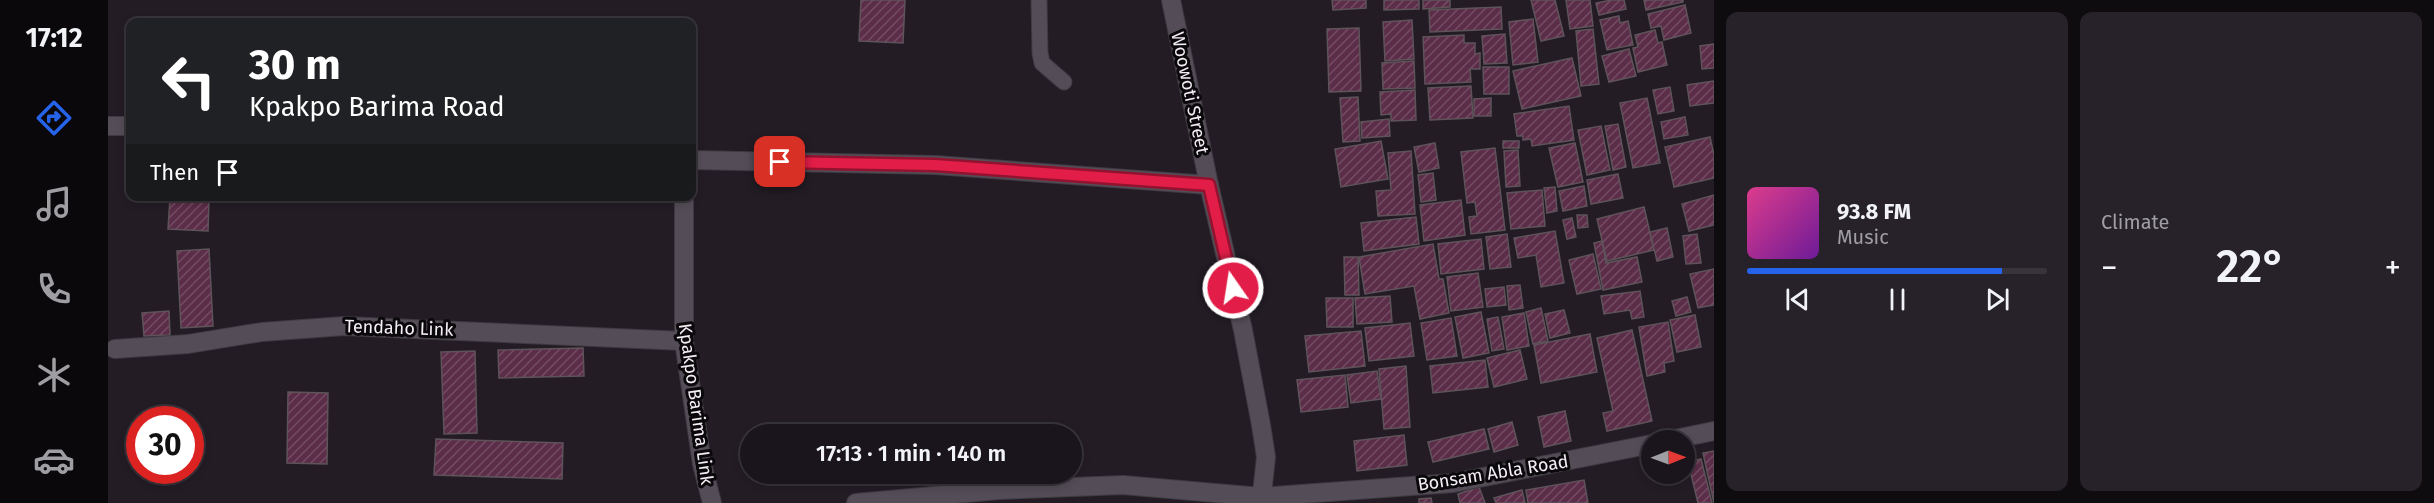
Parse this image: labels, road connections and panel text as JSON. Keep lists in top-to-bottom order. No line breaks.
{"streets":{"street":["Woowoti Street","Tendaho Link","Kpakpo Barima Link","Bonsam Abla Road"]},"crossings":[["Woowoti Street","Bonsam Abla Road"],["Tendaho Link","Kpakpo Barima Link"]],"north":"right","page":{"tabs":"17:12","tile":"Climate","turn":["30 m","Kpakpo Barima Road"],"then":"Then","song":["93.8 FM","Music"],"heat":["−","22°","+"],"limit":"30","trip":"17:13 · 1 min · 140 m"}}
